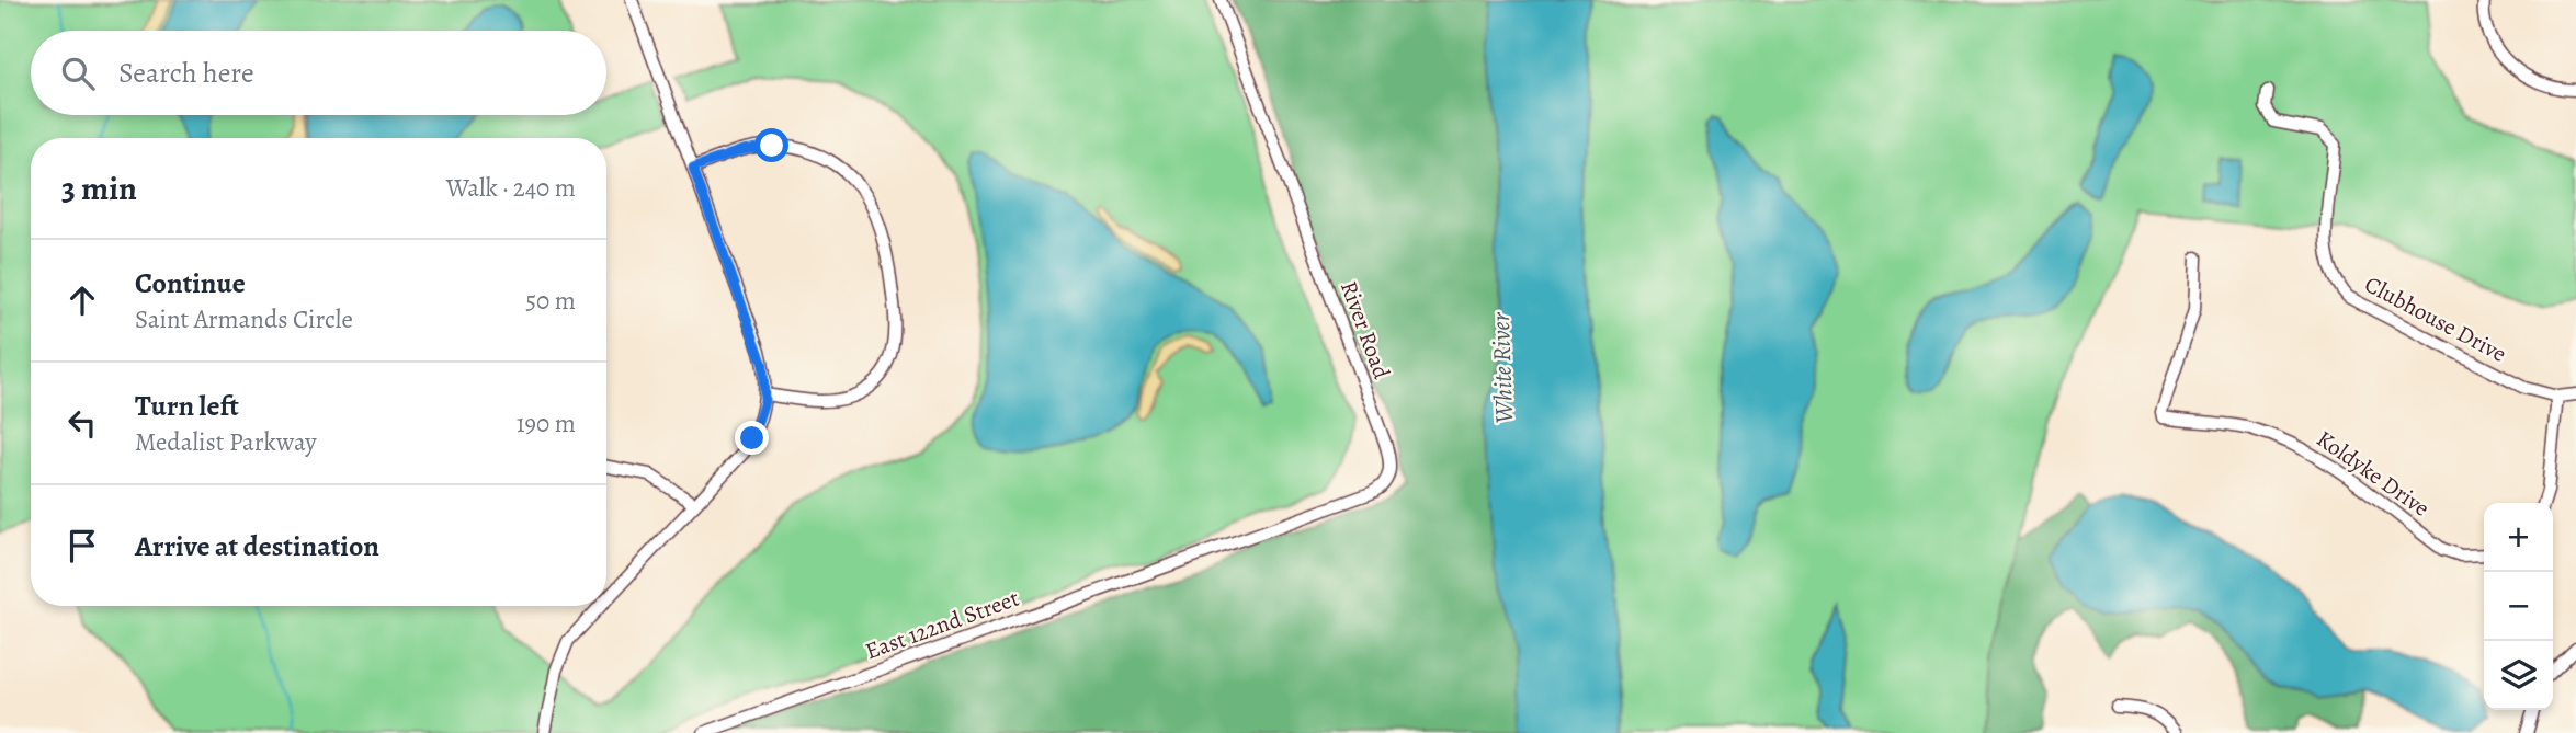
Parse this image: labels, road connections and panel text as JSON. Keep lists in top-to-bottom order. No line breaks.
{"streets":{"street":["Clubhouse Drive","River Road","Koldyke Drive","East 122nd Street"]},"crossings":[["River Road","East 122nd Street"]],"water":["White River"],"page":{"search":"Search here","heading":["3 min","Walk · 240 m"],"list":[["Continue","Saint Armands Circle","50 m"],["Turn left","Medalist Parkway","190 m"],"Arrive at destination"],"map_buttons":["+","−"]}}
